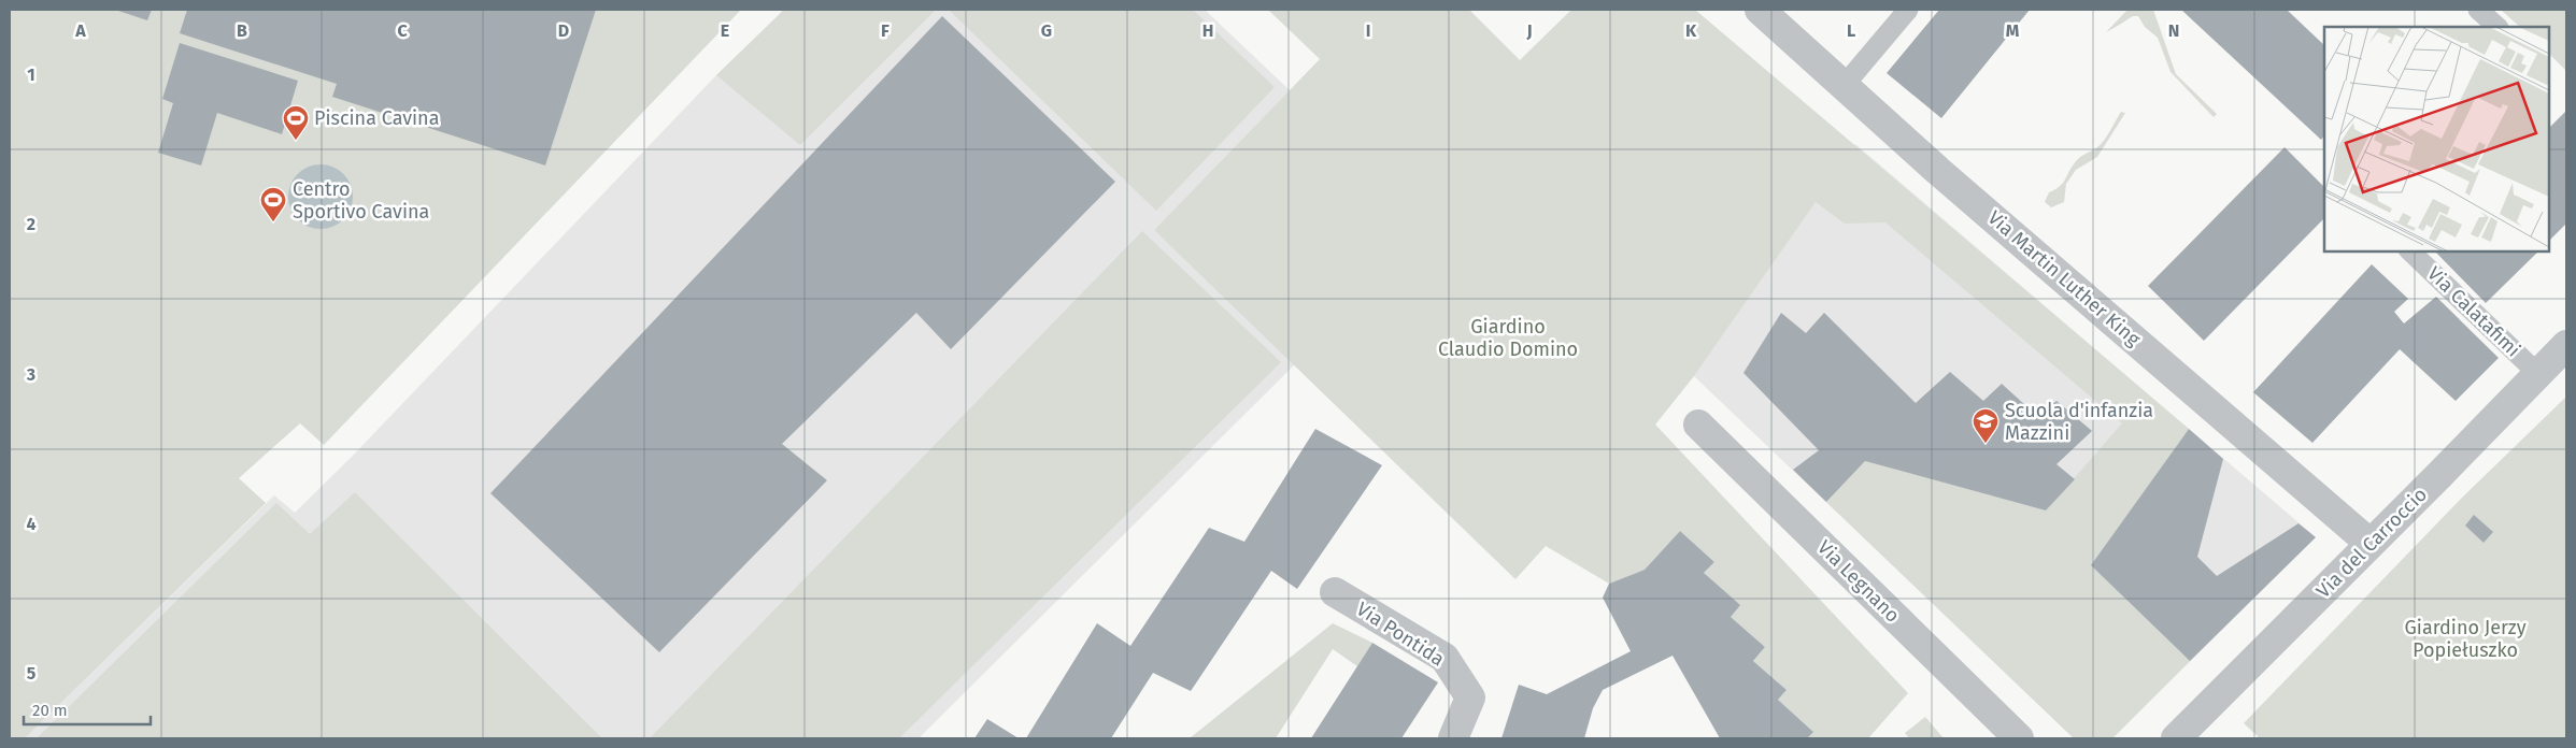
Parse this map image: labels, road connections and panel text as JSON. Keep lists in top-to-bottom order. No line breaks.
{"streets":{"street":["Via Martin Luther King","Via del Carroccio","Via Legnano","Via Pontida"],"lane":["Via Calatafimi"]},"crossings":[["Via Martin Luther King","Via del Carroccio"],["Via Calatafimi","Via del Carroccio"]],"parks":["Giardino Claudio Domino","Giardino Jerzy Popiełuszko"],"places":{"sports":["Piscina Cavina","Centro Sportivo Cavina"],"school or university":["Scuola d'infanzia Mazzini"]},"scale_bar":"20 m","grid":{"columns":["A","B","C","D","E","F","G","H","I","J","K","L","M","N"],"rows":["1","2","3","4","5"]}}
